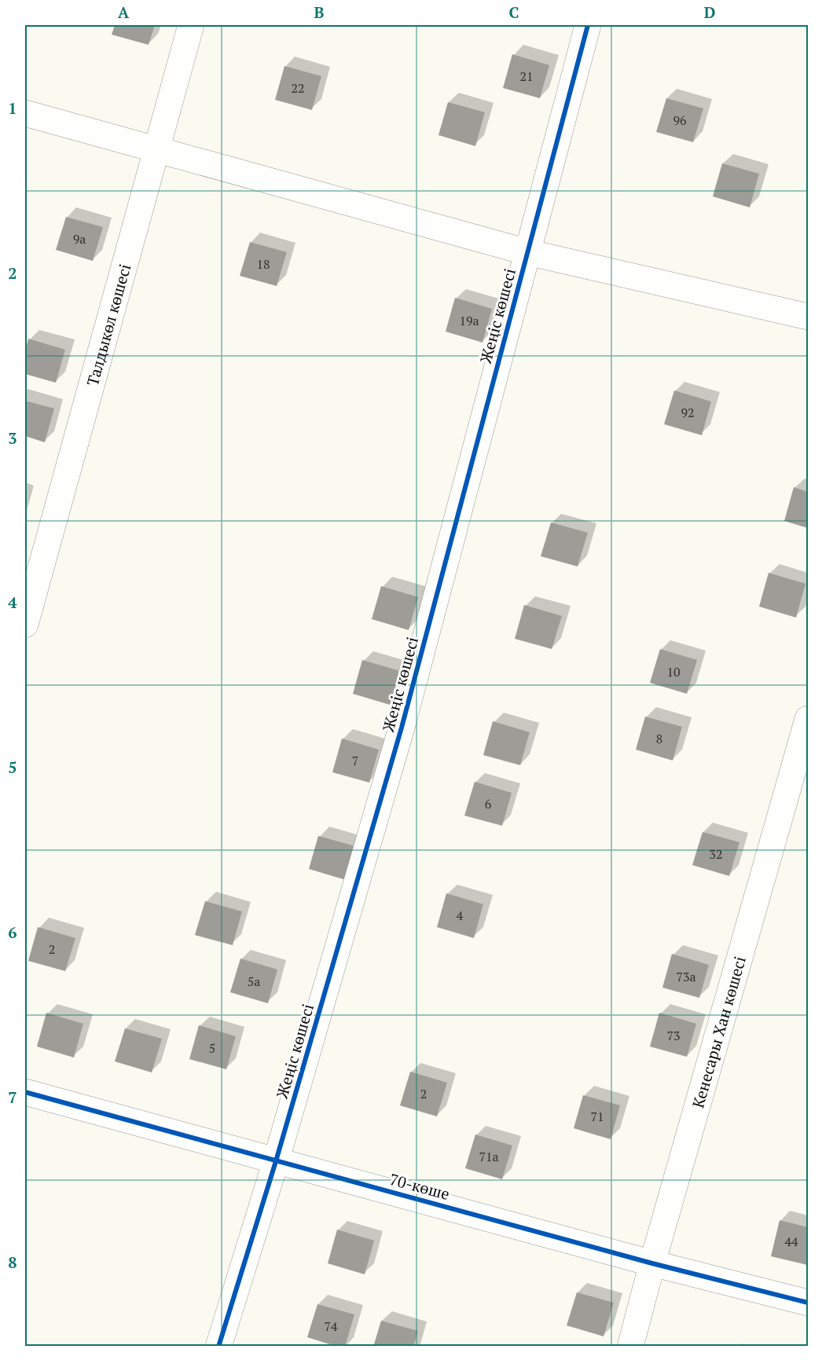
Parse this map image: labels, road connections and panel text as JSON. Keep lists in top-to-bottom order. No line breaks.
{"streets":{"street":["Жеңіс көшесі","Талдыкөл көшесі","Кенесары Хан көшесі","70-көше"]},"crossings":[["Жеңіс көшесі","70-көше"],["Кенесары Хан көшесі","70-көше"]],"house_numbers":["21","22","96","9а","18","19а","92","10","8","7","6","32","4","2","73а","5а","73","5","2","71","71а","44","74"],"grid":{"columns":["A","B","C","D"],"rows":["1","2","3","4","5","6","7","8"]}}
